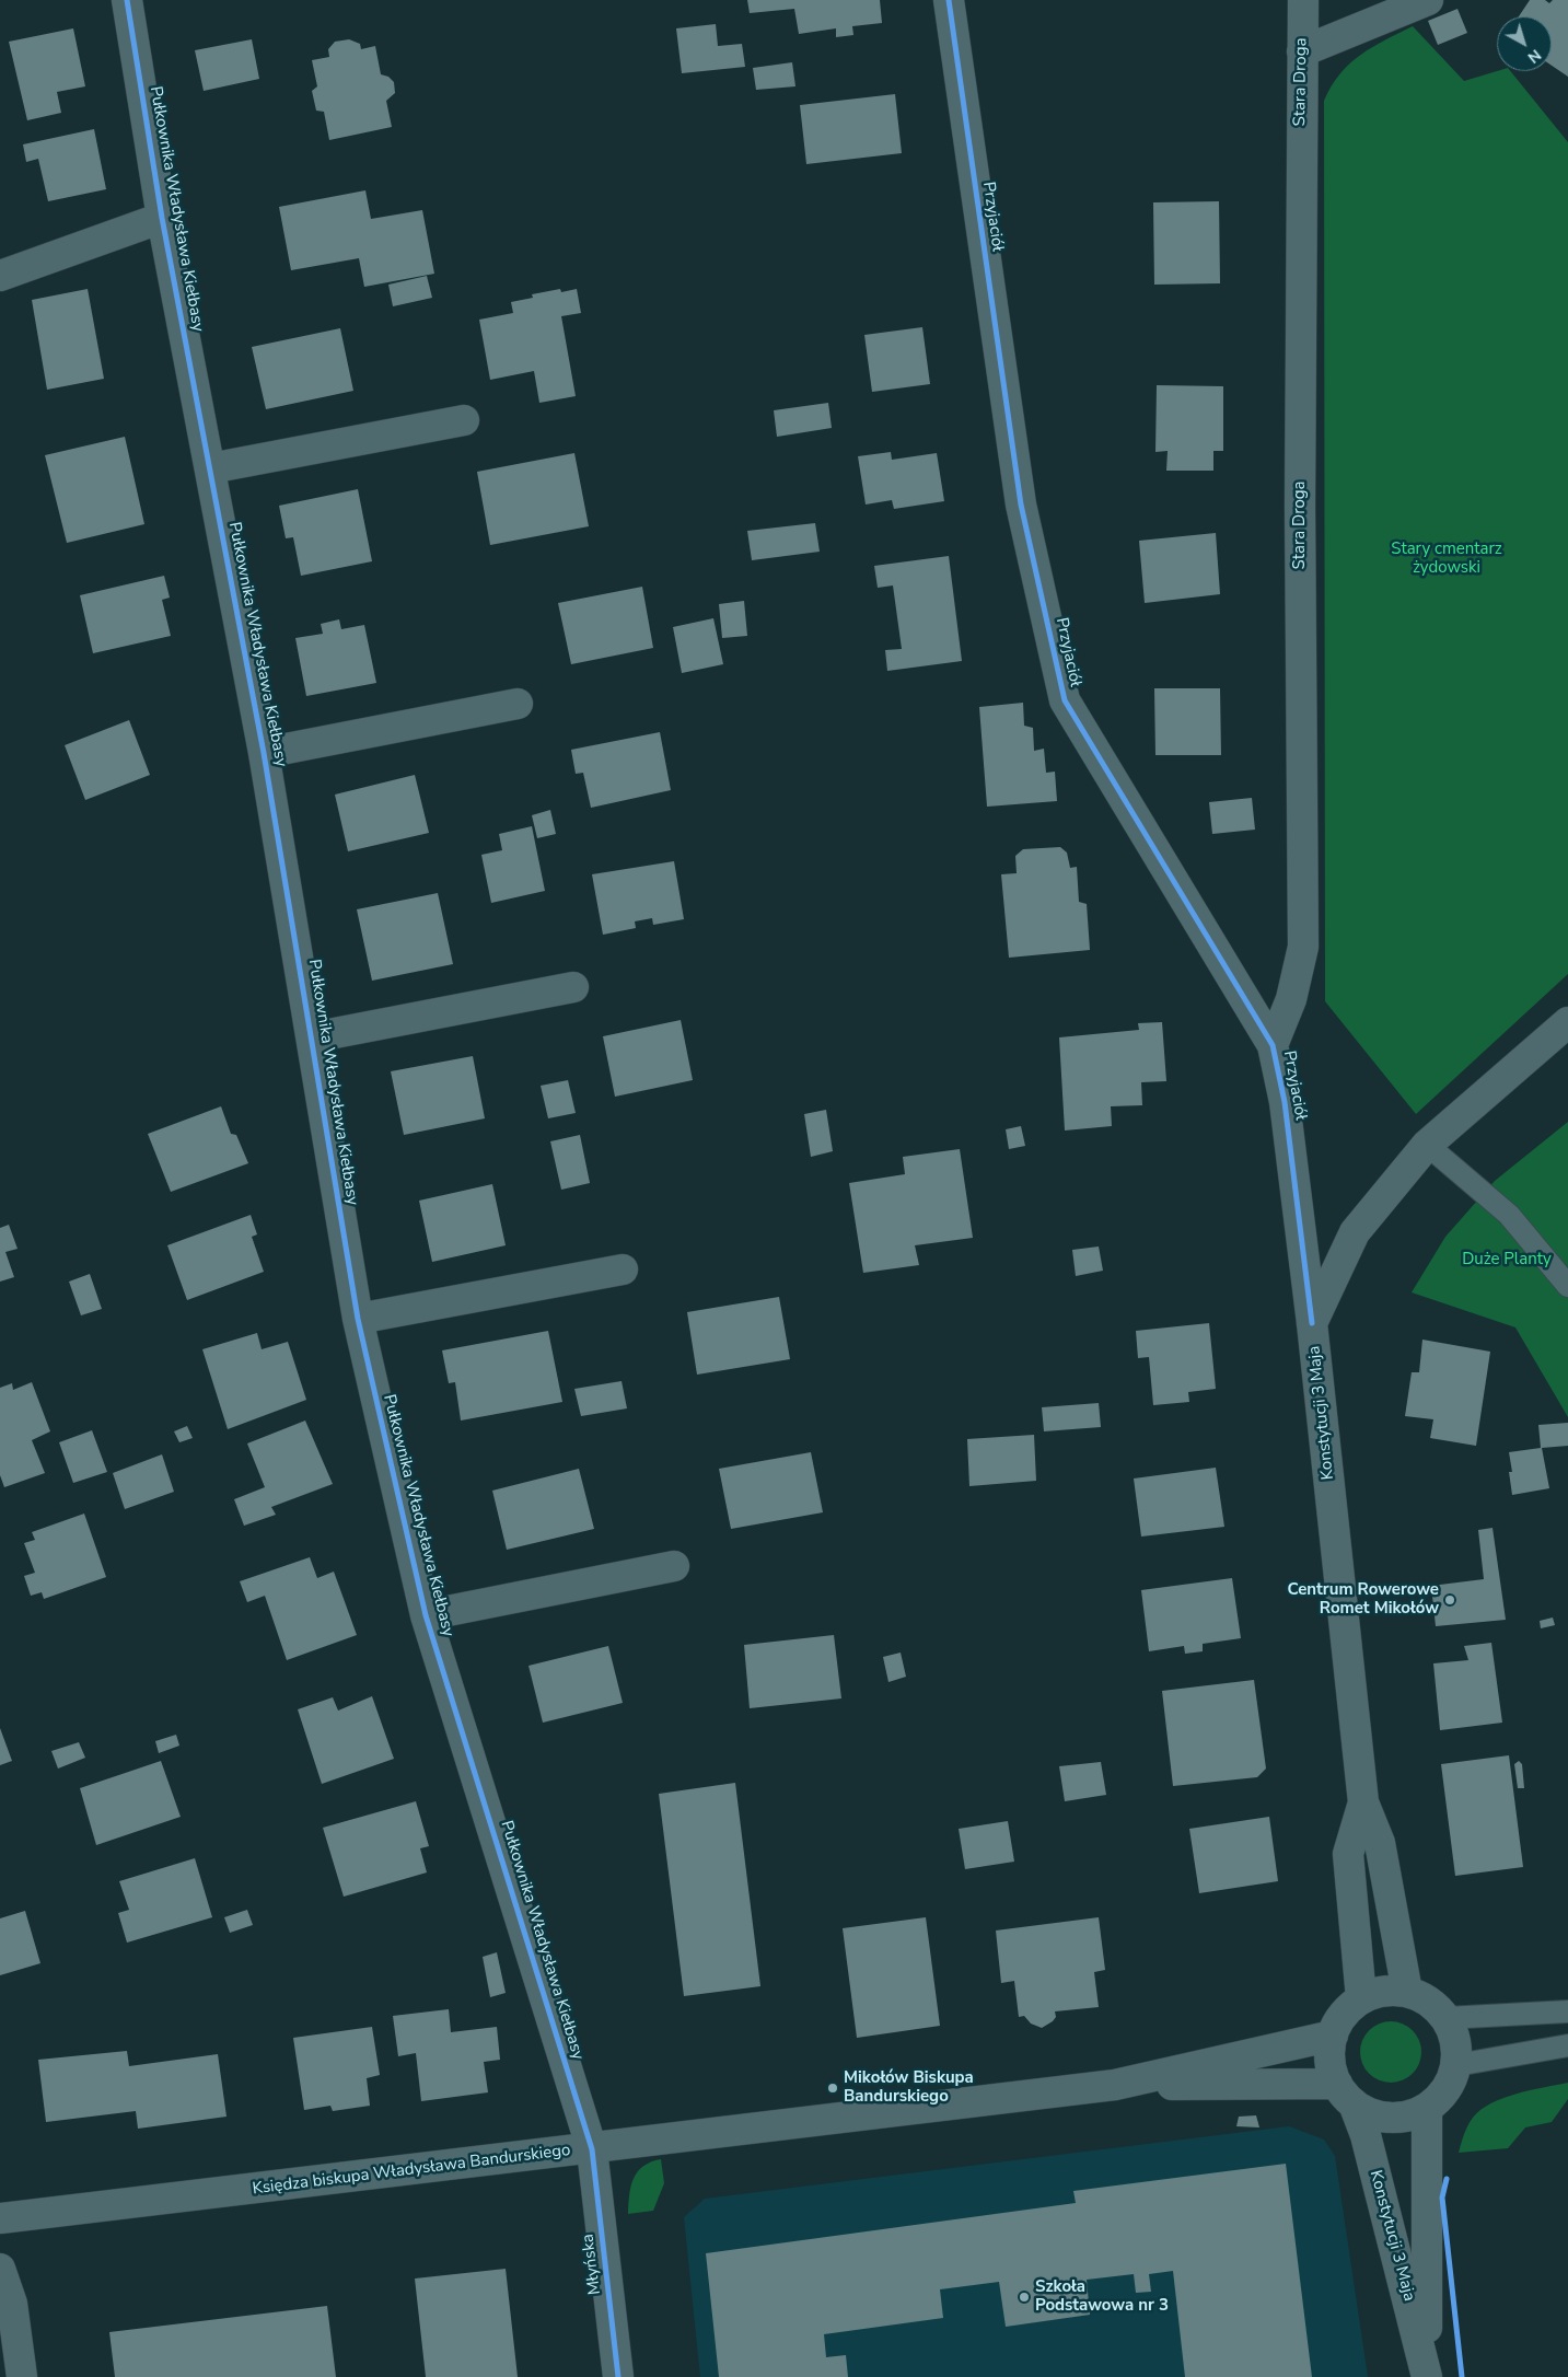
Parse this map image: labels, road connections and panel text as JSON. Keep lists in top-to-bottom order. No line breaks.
{"streets":{"street":["Stara Droga","Pułkownika Władysława Kiełbasy","Przyjaciół","Konstytucji 3 Maja","Księdza biskupa Władysława Bandurskiego","Młyńska"]},"crossings":[["Stara Droga","Przyjaciół"],["Pułkownika Władysława Kiełbasy","Księdza biskupa Władysława Bandurskiego"],["Pułkownika Władysława Kiełbasy","Młyńska"],["Przyjaciół","Konstytucji 3 Maja"],["Konstytucji 3 Maja","Księdza biskupa Władysława Bandurskiego"],["Księdza biskupa Władysława Bandurskiego","Młyńska"]],"parks":["Stary cmentarz żydowski","Duże Planty"],"places":["Centrum Rowerowe Romet Mikołów","Mikołów Biskupa Bandurskiego","Szkoła Podstawowa nr 3"],"north":"bottom right"}
